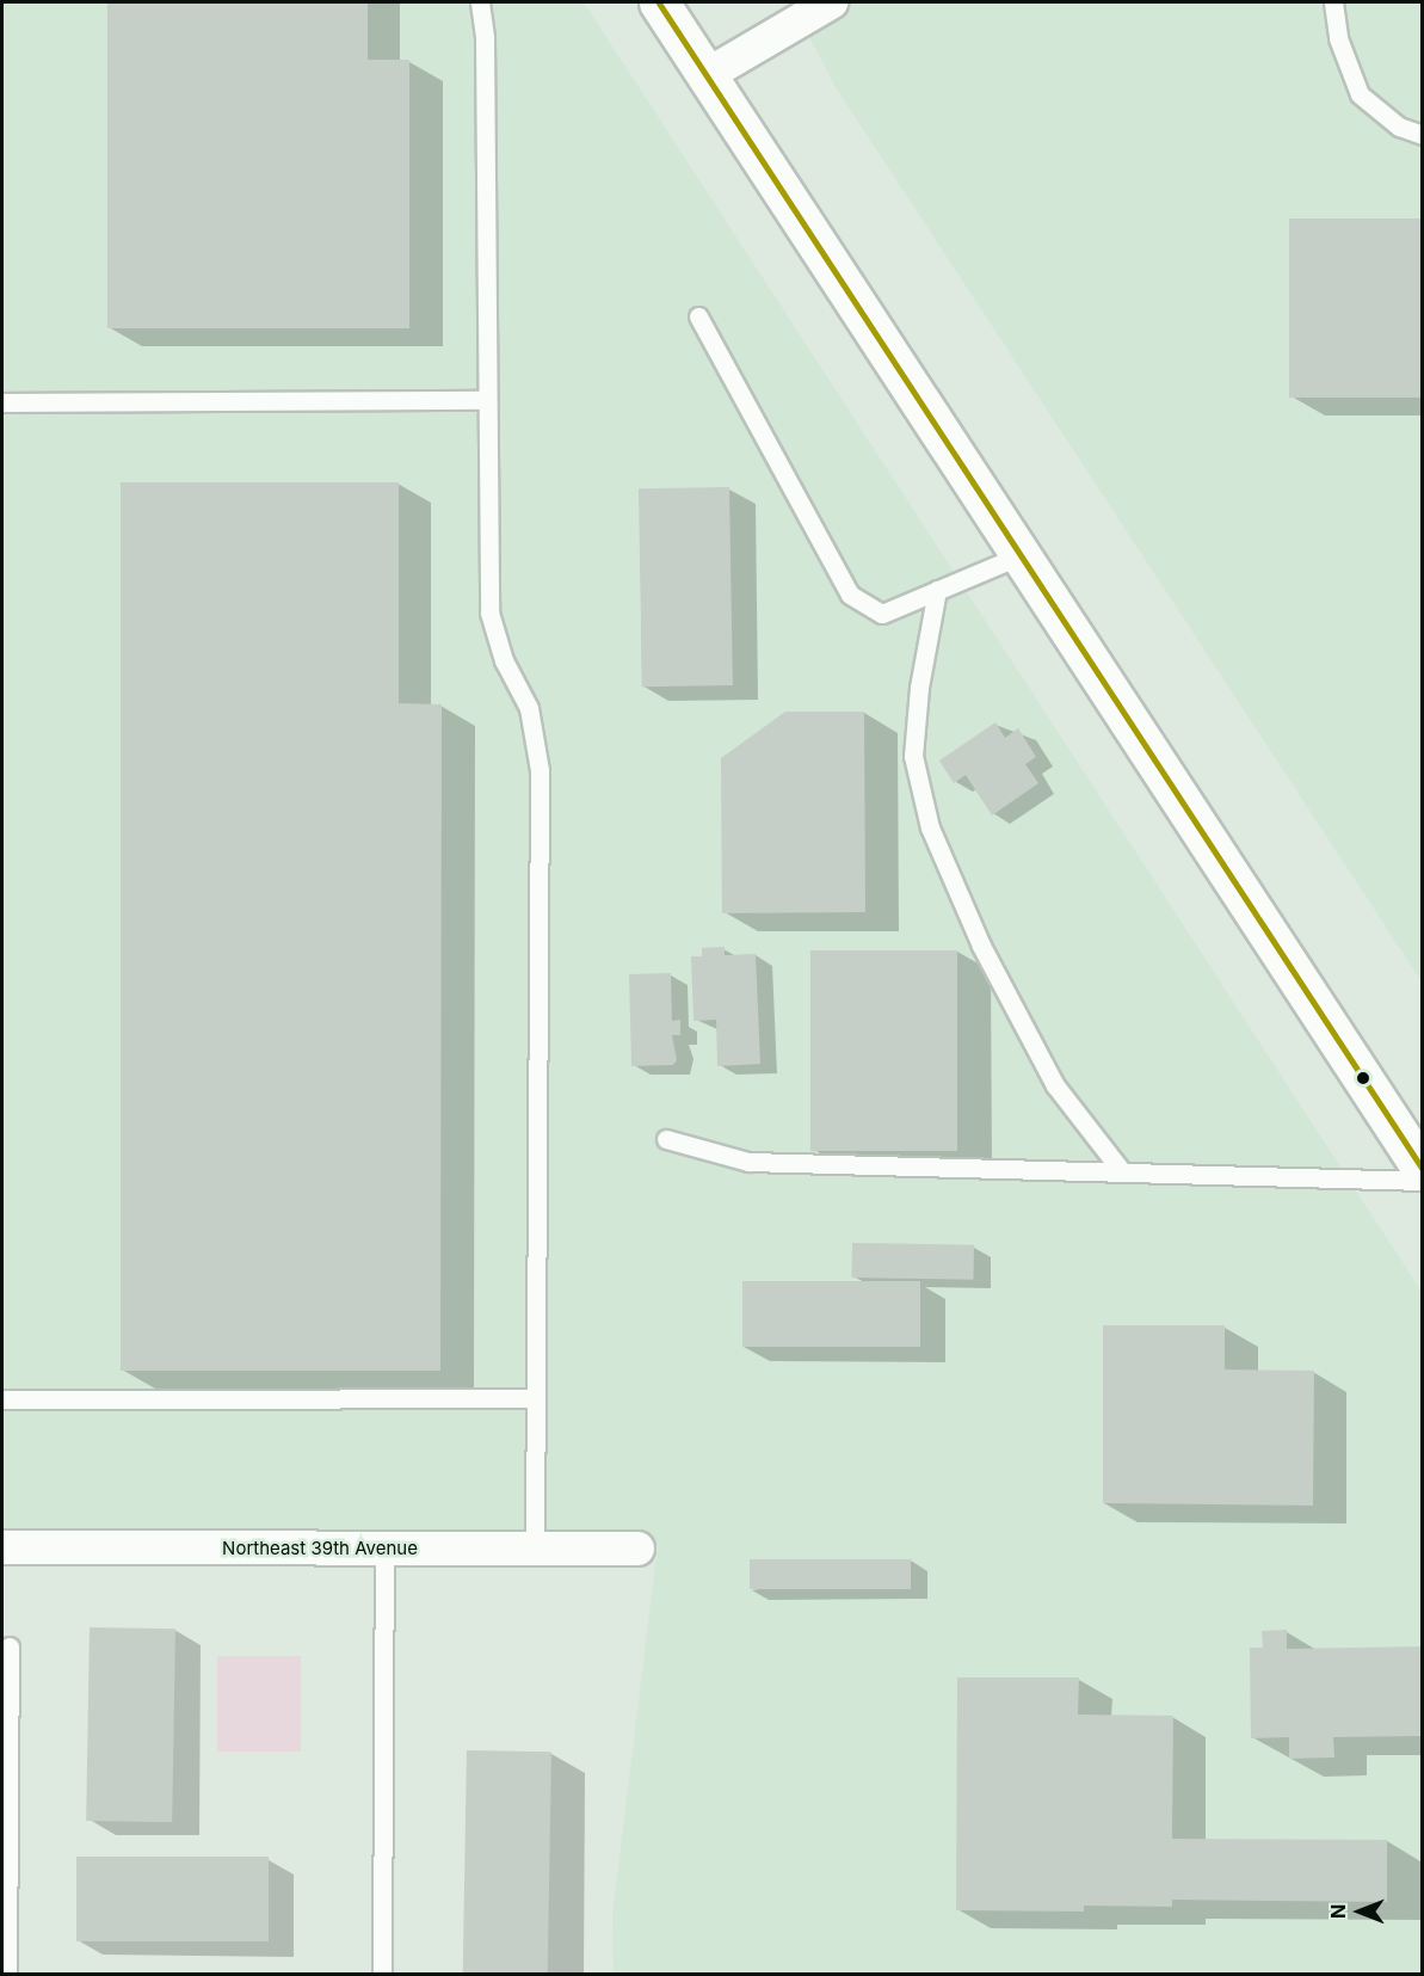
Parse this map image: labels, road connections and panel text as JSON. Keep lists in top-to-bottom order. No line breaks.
{"streets":{"street":["Northeast 39th Avenue"]},"north":"left"}
